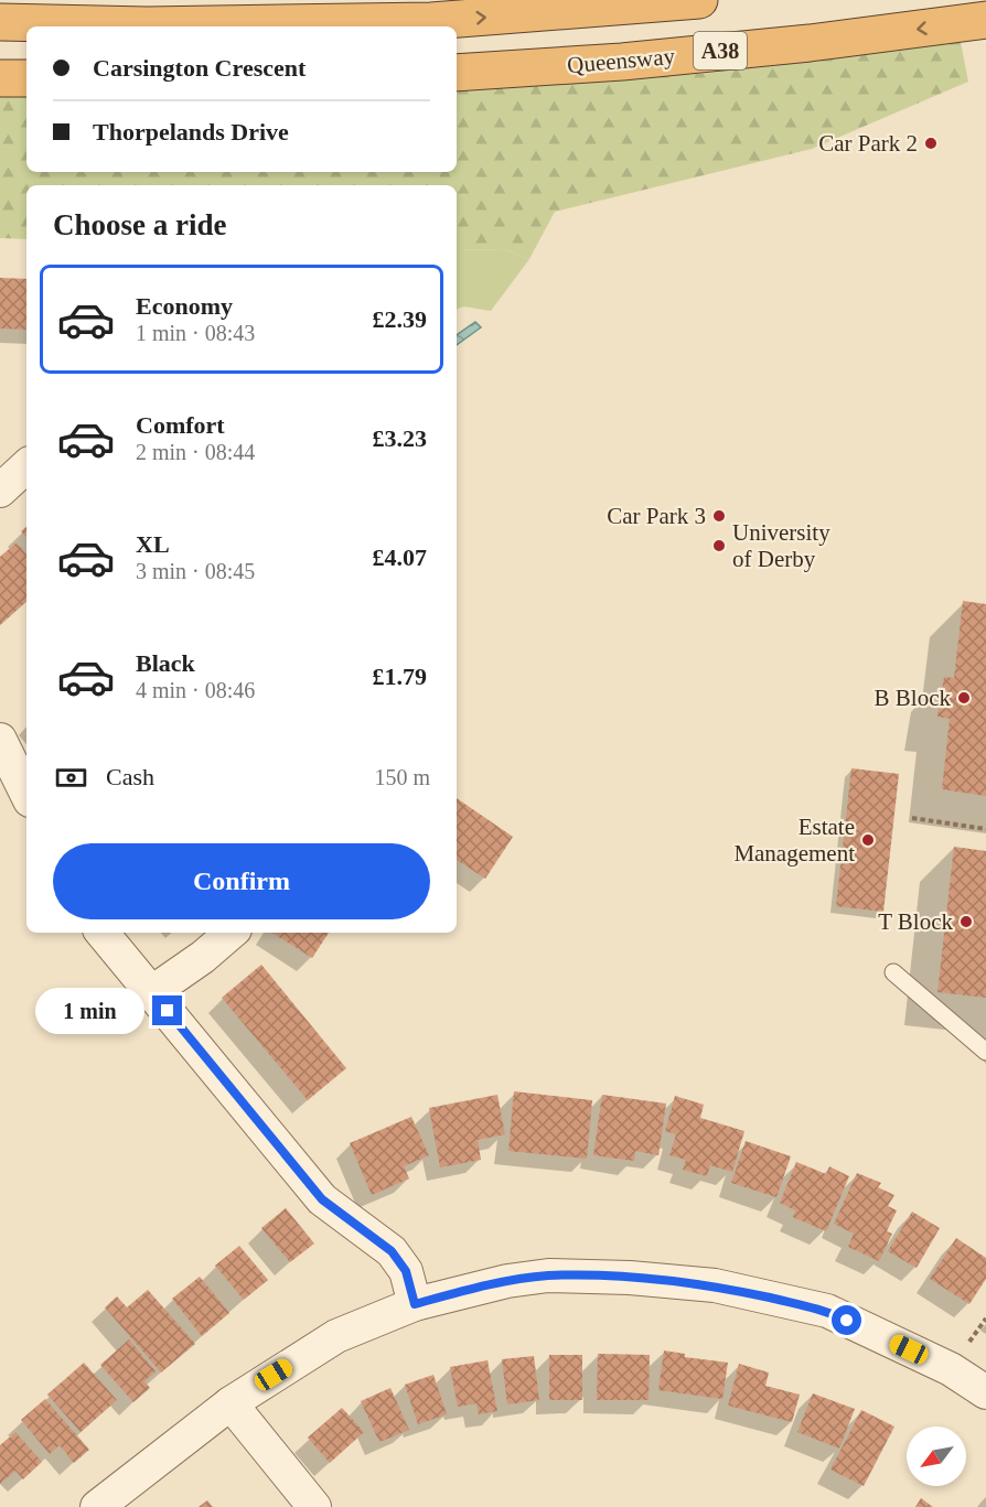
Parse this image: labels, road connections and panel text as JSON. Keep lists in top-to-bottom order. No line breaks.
{"streets":{"highway":["A38","Queensway"]},"places":["Car Park 2","Car Park 3","University of Derby","B Block","Estate Management","T Block"],"north":"bottom left","page":{"banner":["Carsington Crescent","Thorpelands Drive"],"heading":"Choose a ride","list":[{"name":"Economy","note":"1 min · 08:43","value":"£2.39"},{"name":"Comfort","note":"2 min · 08:44","value":"£3.23"},{"name":"XL","note":"3 min · 08:45","value":"£4.07"},{"name":"Black","note":"4 min · 08:46","value":"£1.79"}],"pay":["Cash","150 m"],"buttons":"Confirm","bubble":"1 min"}}
